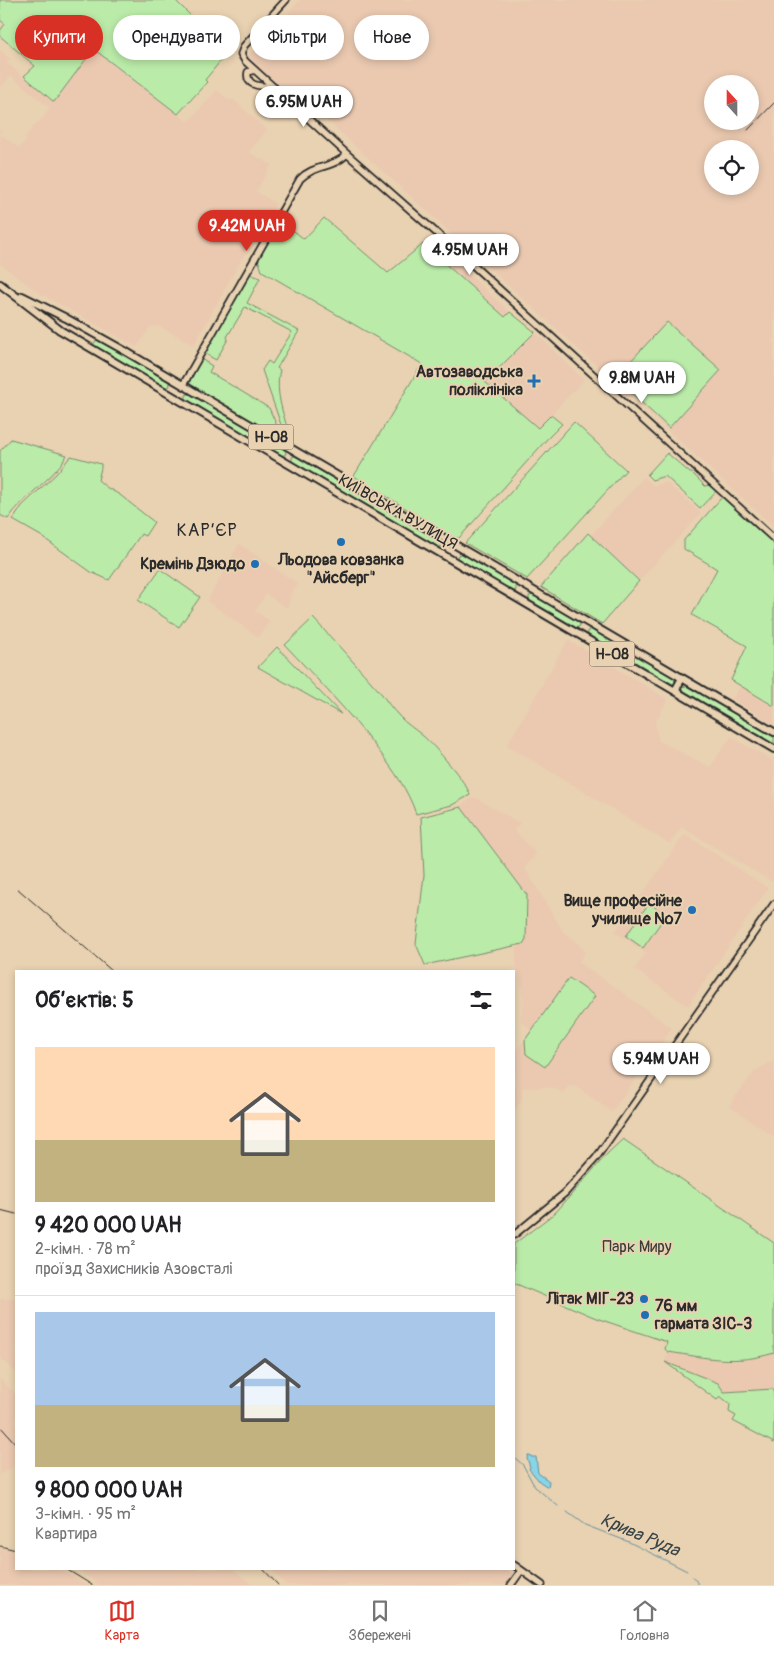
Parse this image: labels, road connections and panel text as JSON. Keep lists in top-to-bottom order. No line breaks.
{"streets":{"main road":["Н-08","КИЇВСЬКА ВУЛИЦЯ"]},"districts":["КАР’ЄР"],"water":["Крива Руда"],"parks":["Парк Миру"],"places":{"health":["Автозаводська поліклініка"],"other":["Льодова ковзанка \"Айсберг\"","Кремінь Дзюдо","Вище професійне училище №7","Літак МІГ-23","76 мм гармата ЗІС-3"]},"north":"top","page":{"chip":["Купити","Орендувати","Фільтри","Нове"],"price":["6.95M UAH","9.42M UAH","4.95M UAH","9.8M UAH","5.94M UAH"],"heading":"Об’єктів: 5","list":[{"name":"9 420 000 UAH","note":"2-кімн. · 78 m² · проїзд Захисників Азовсталі"},{"name":"9 800 000 UAH","note":"3-кімн. · 95 m² · Квартира"}],"tabs":["Карта","Збережені","Головна"]}}
